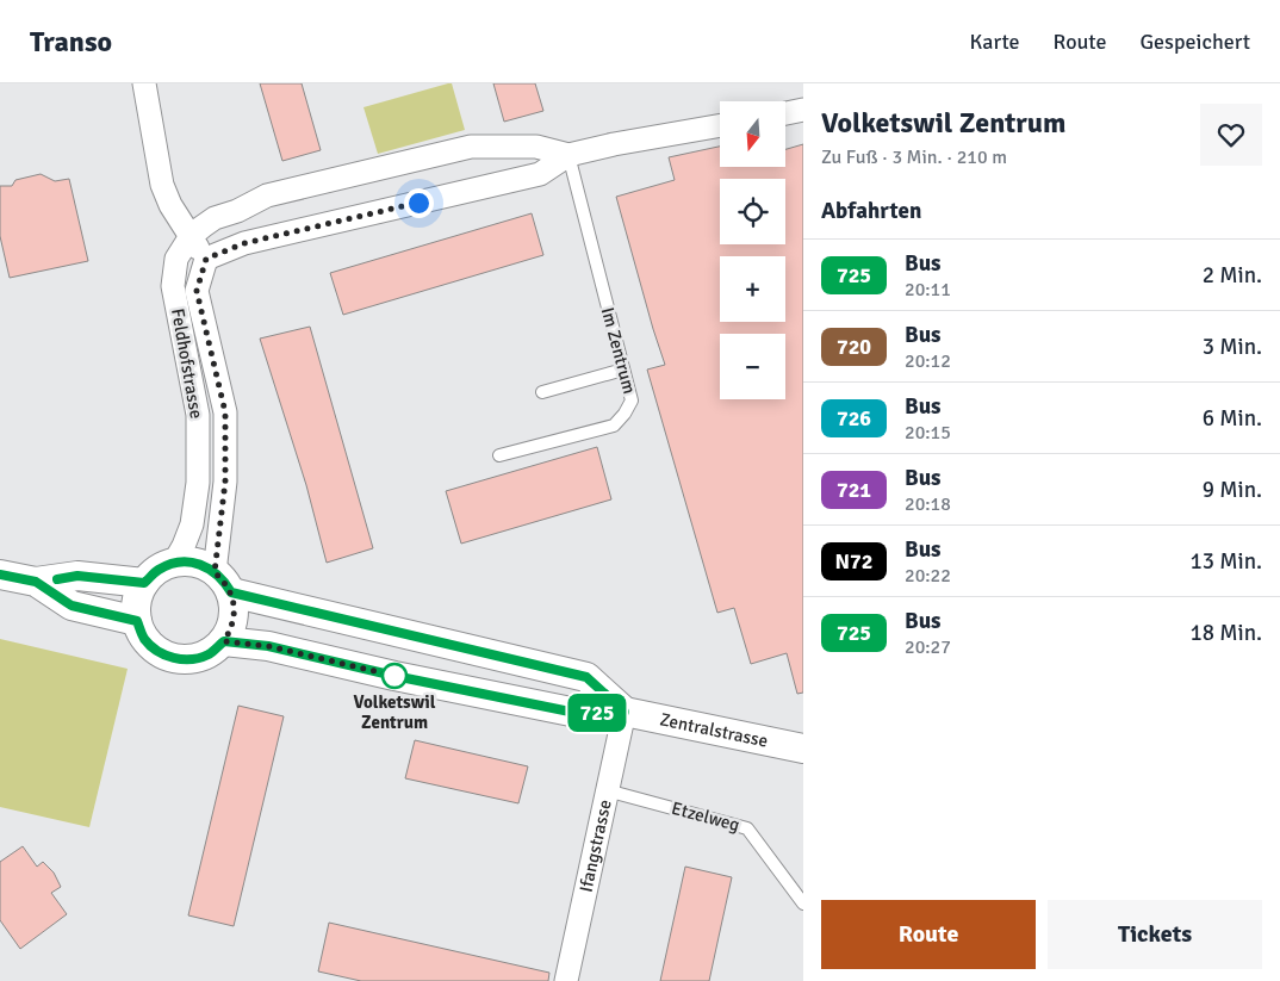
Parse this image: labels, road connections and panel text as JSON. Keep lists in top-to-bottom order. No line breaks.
{"streets":{"street":["Feldhofstrasse","Zentralstrasse","Ifangstrasse"],"lane":["Im Zentrum","Etzelweg"]},"crossings":[["Feldhofstrasse","Zentralstrasse"],["Zentralstrasse","Ifangstrasse"],["Etzelweg","Ifangstrasse"]],"places":["Volketswil Zentrum"],"lines":["bus line 725"],"north":"bottom","page":{"header":"Transo","nav":["Karte","Route","Gespeichert"],"on_map":"725","heading":[["Volketswil Zentrum","Zu Fuß · 3 Min. · 210 m"],"Abfahrten"],"map_buttons":["+","−"],"list":[{"mark":"725","name":"Bus","note":"20:11","value":"2 Min."},{"mark":"720","name":"Bus","note":"20:12","value":"3 Min."},{"mark":"726","name":"Bus","note":"20:15","value":"6 Min."},{"mark":"721","name":"Bus","note":"20:18","value":"9 Min."},{"mark":"N72","name":"Bus","note":"20:22","value":"13 Min."},{"mark":"725","name":"Bus","note":"20:27","value":"18 Min."}],"buttons":["Route","Tickets"]}}
